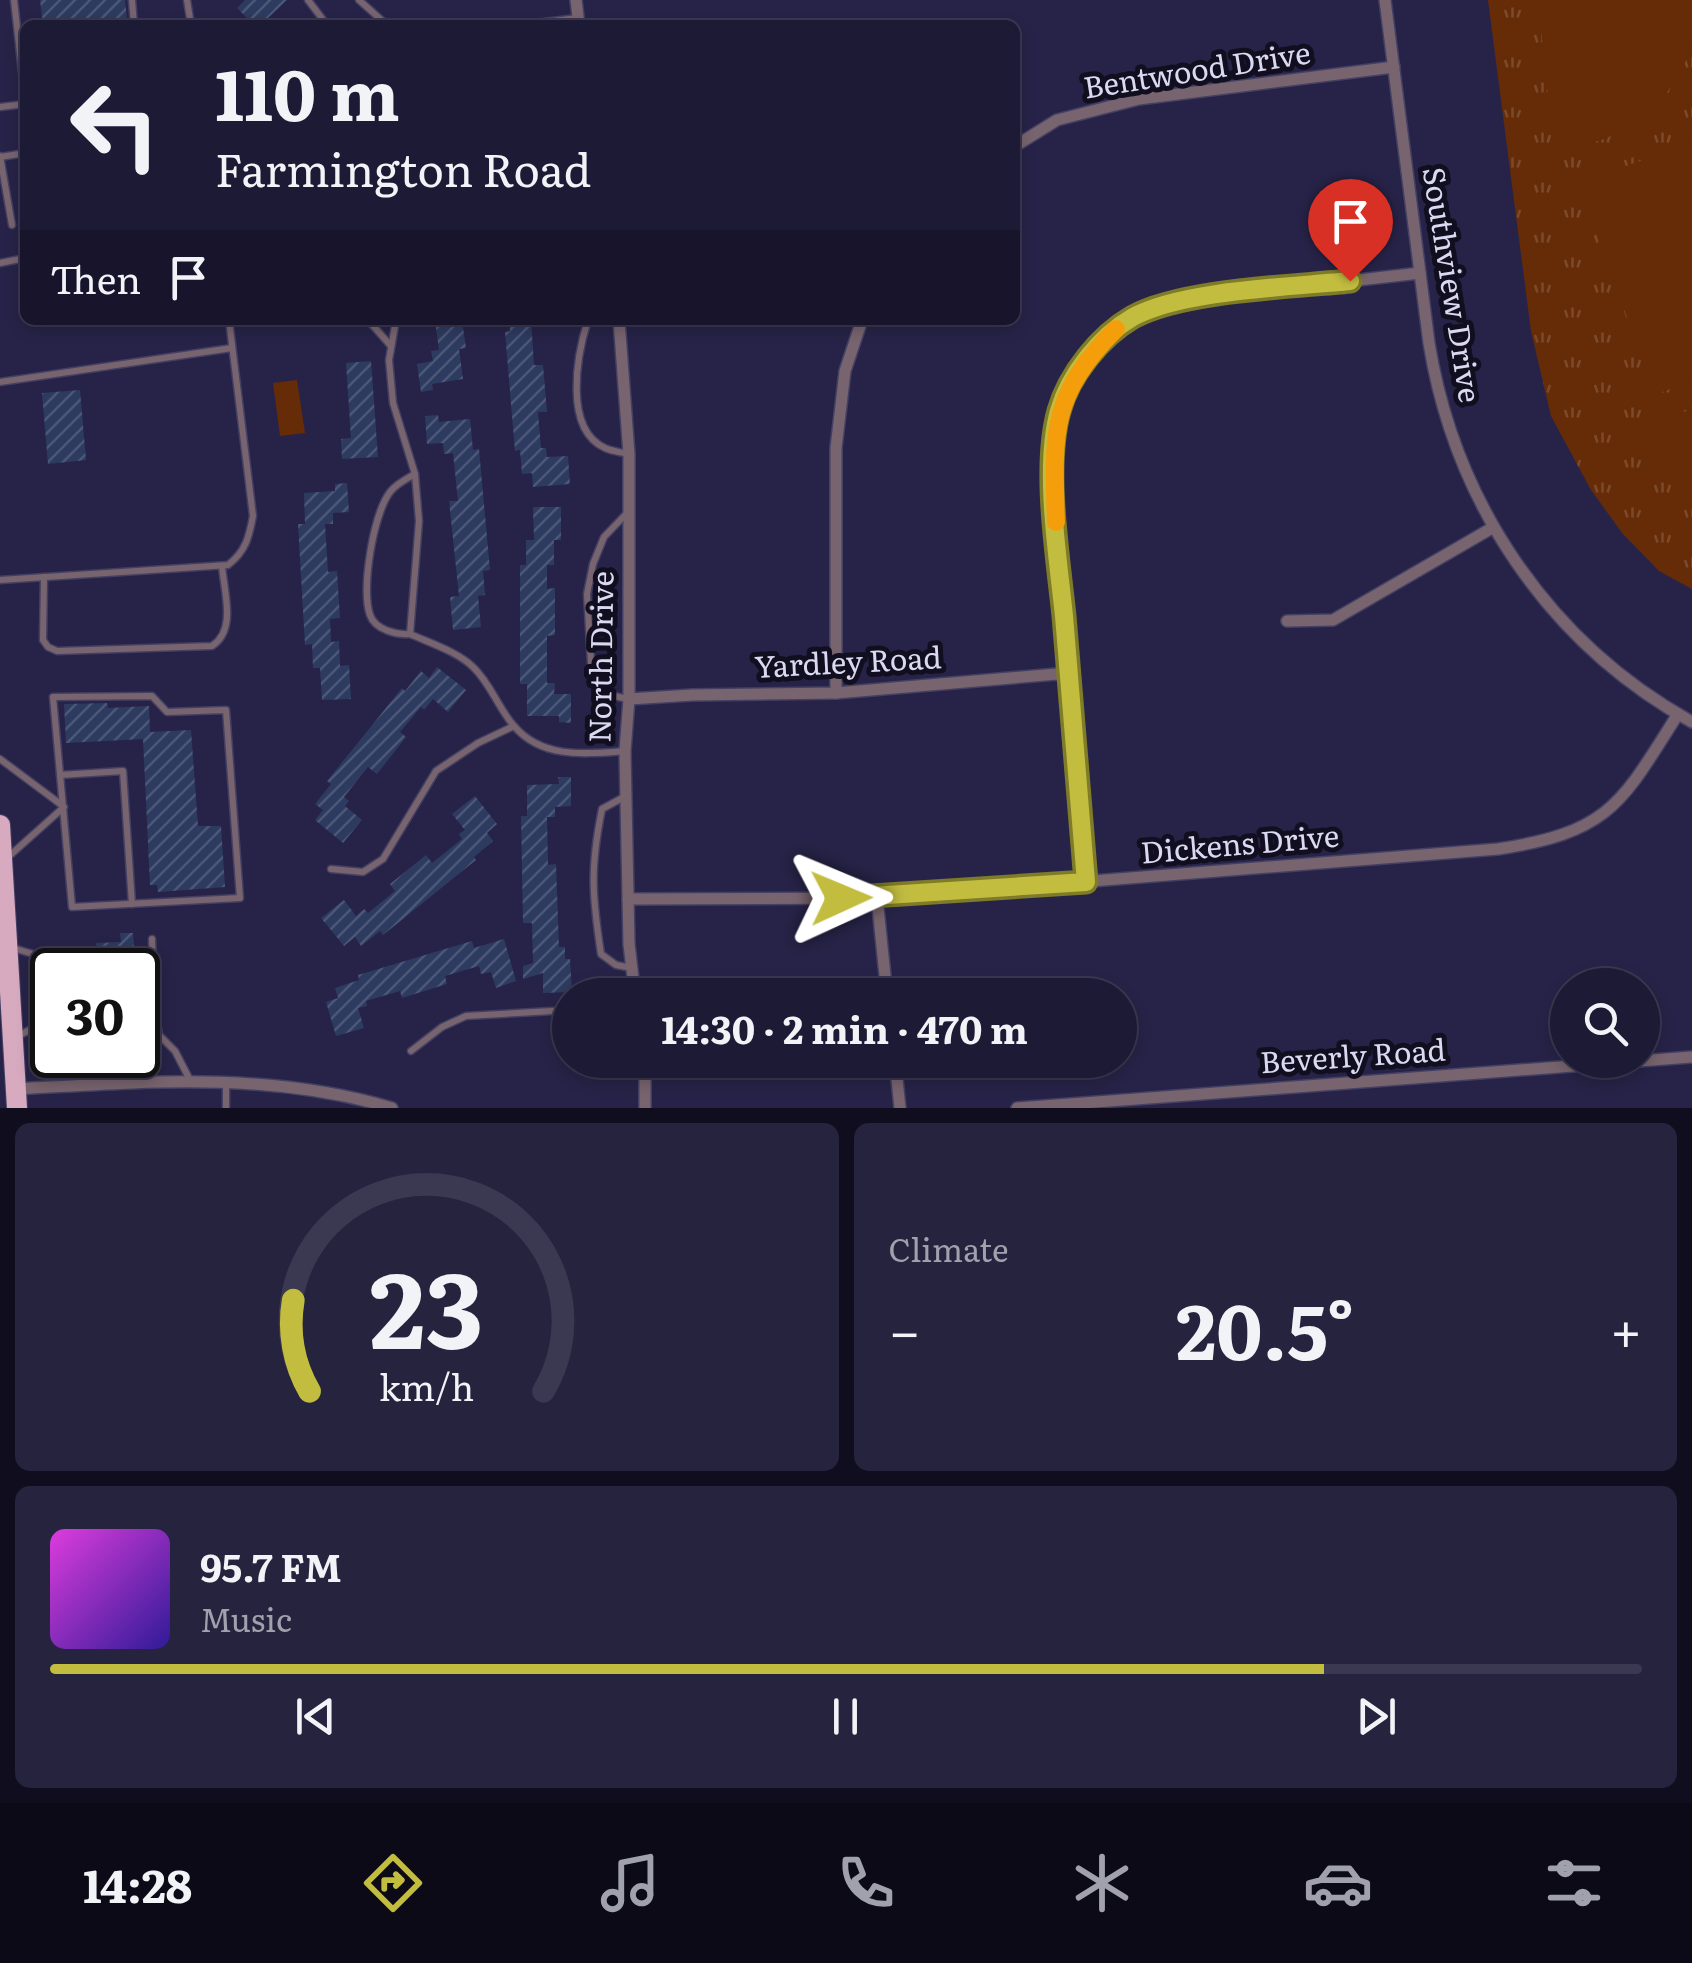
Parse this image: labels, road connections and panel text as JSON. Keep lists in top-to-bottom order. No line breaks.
{"streets":{"street":["Bentwood Drive","Southview Drive","North Drive","Yardley Road","Dickens Drive","Beverly Road"]},"crossings":[["Bentwood Drive","Southview Drive"],["Southview Drive","Dickens Drive"],["North Drive","Yardley Road"],["North Drive","Dickens Drive"]],"page":{"turn":["110 m","Farmington Road"],"then":"Then","limit":"30","trip":"14:30 · 2 min · 470 m","tile":"Climate","heat":["−","20.5°","+"],"song":["95.7 FM","Music"],"tabs":"14:28","gauge":["23","km/h"]}}
